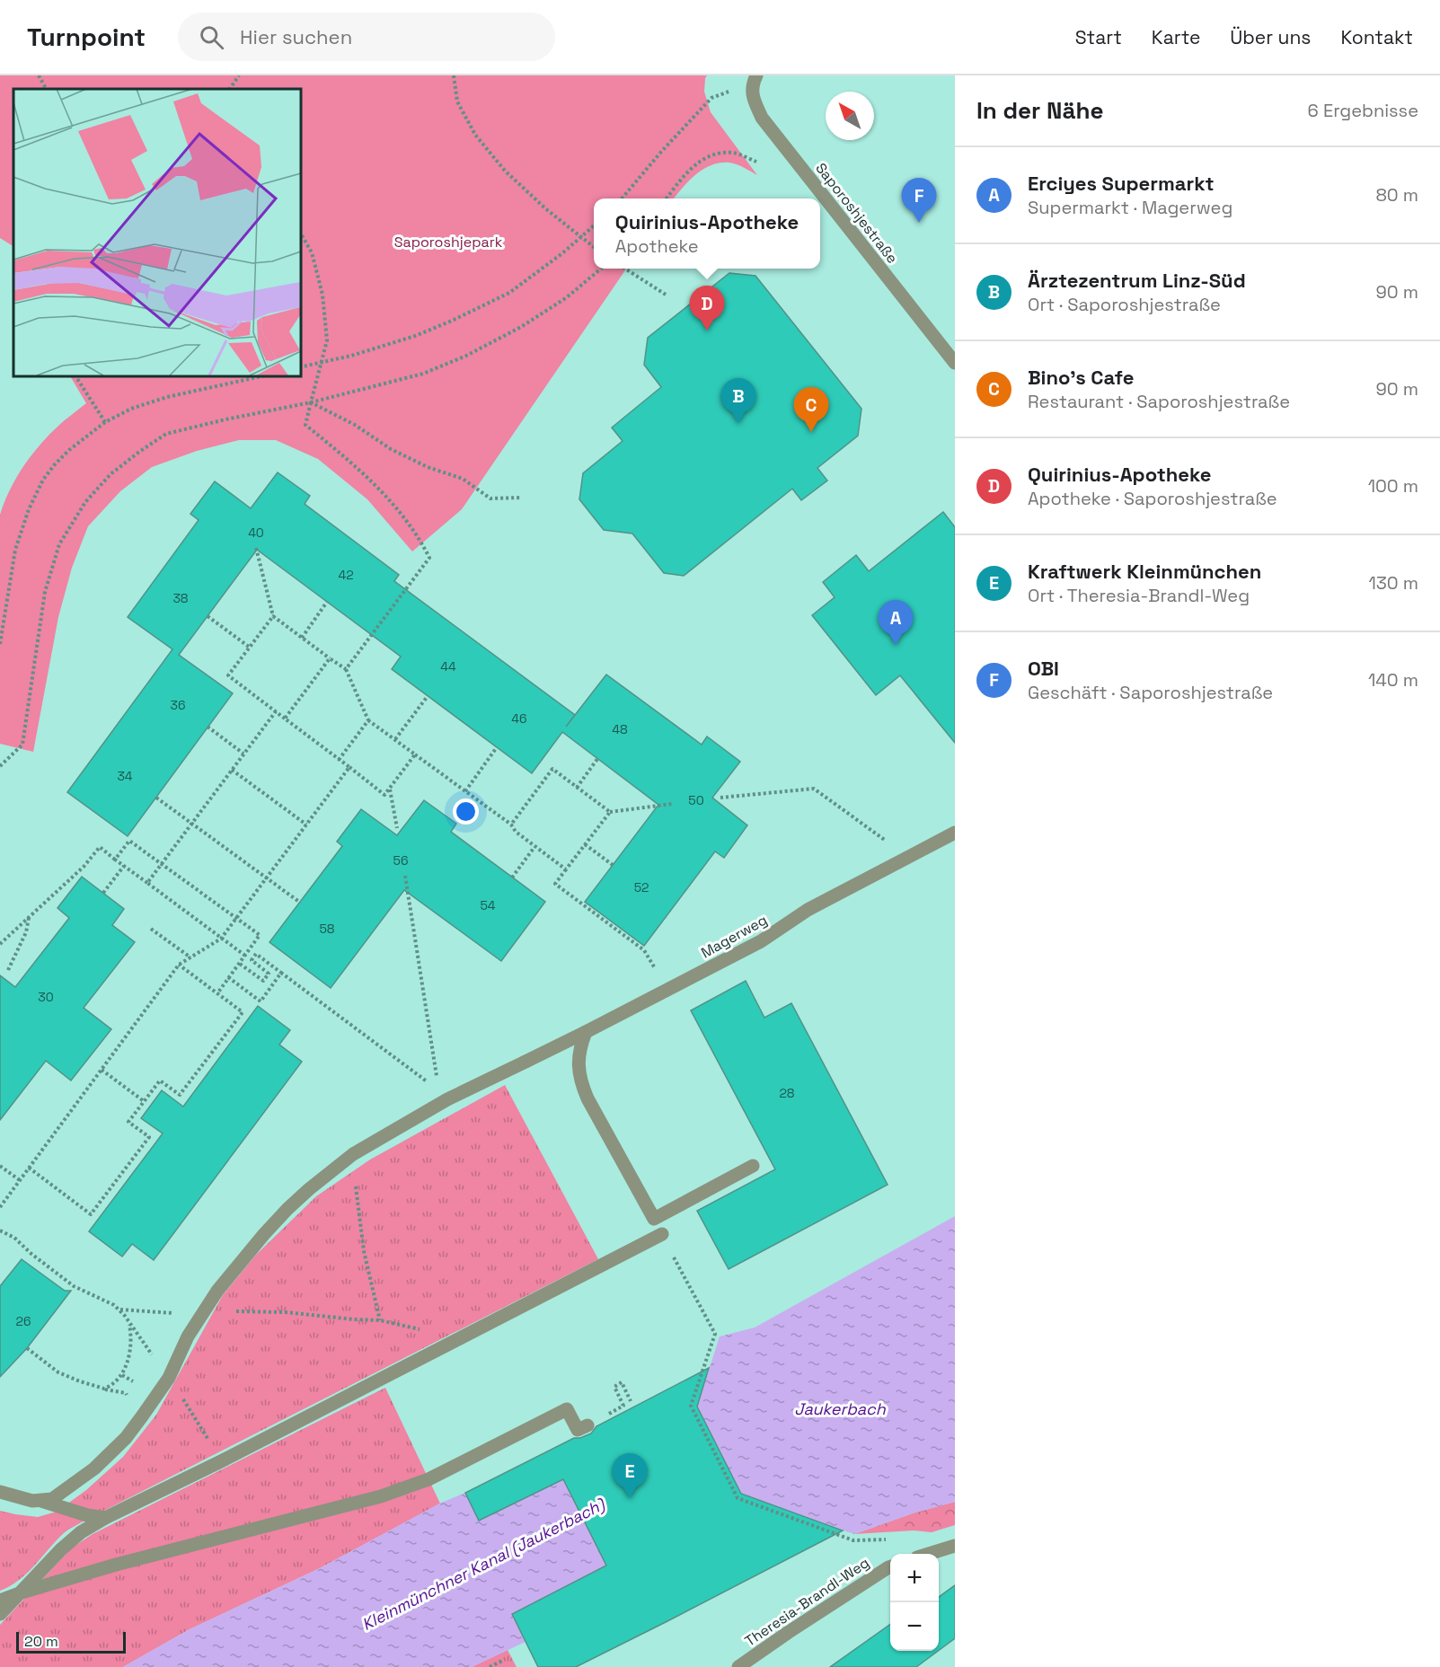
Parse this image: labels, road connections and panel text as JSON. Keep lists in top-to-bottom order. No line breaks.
{"streets":{"street":["Saporoshjestraße","Magerweg","Theresia-Brandl-Weg"]},"water":["Jaukerbach","Kleinmünchner Kanal (Jaukerbach)"],"parks":["Saporoshjepark"],"house_numbers":["40","42","38","44","36","46","48","34","50","56","52","54","58","30","28","26"],"scale_bar":"20 m","north":"top left","page":{"header":"Turnpoint","search":"Hier suchen","nav":["Start","Karte","Über uns","Kontakt"],"heading":["In der Nähe","6 Ergebnisse"],"list":[{"mark":"A","name":"Erciyes Supermarkt","note":"Supermarkt · Magerweg","value":"80 m"},{"mark":"B","name":"Ärztezentrum Linz-Süd","note":"Ort · Saporoshjestraße","value":"90 m"},{"mark":"C","name":"Bino's Cafe","note":"Restaurant · Saporoshjestraße","value":"90 m"},{"mark":"D","name":"Quirinius-Apotheke","note":"Apotheke · Saporoshjestraße","value":"100 m"},{"mark":"E","name":"Kraftwerk Kleinmünchen","note":"Ort · Theresia-Brandl-Weg","value":"130 m"},{"mark":"F","name":"OBI","note":"Geschäft · Saporoshjestraße","value":"140 m"}],"pins":["F","D","B","C","A","E"],"popup":["Quirinius-Apotheke","Apotheke"],"map_buttons":["+","−"],"scale":"20 m"}}
